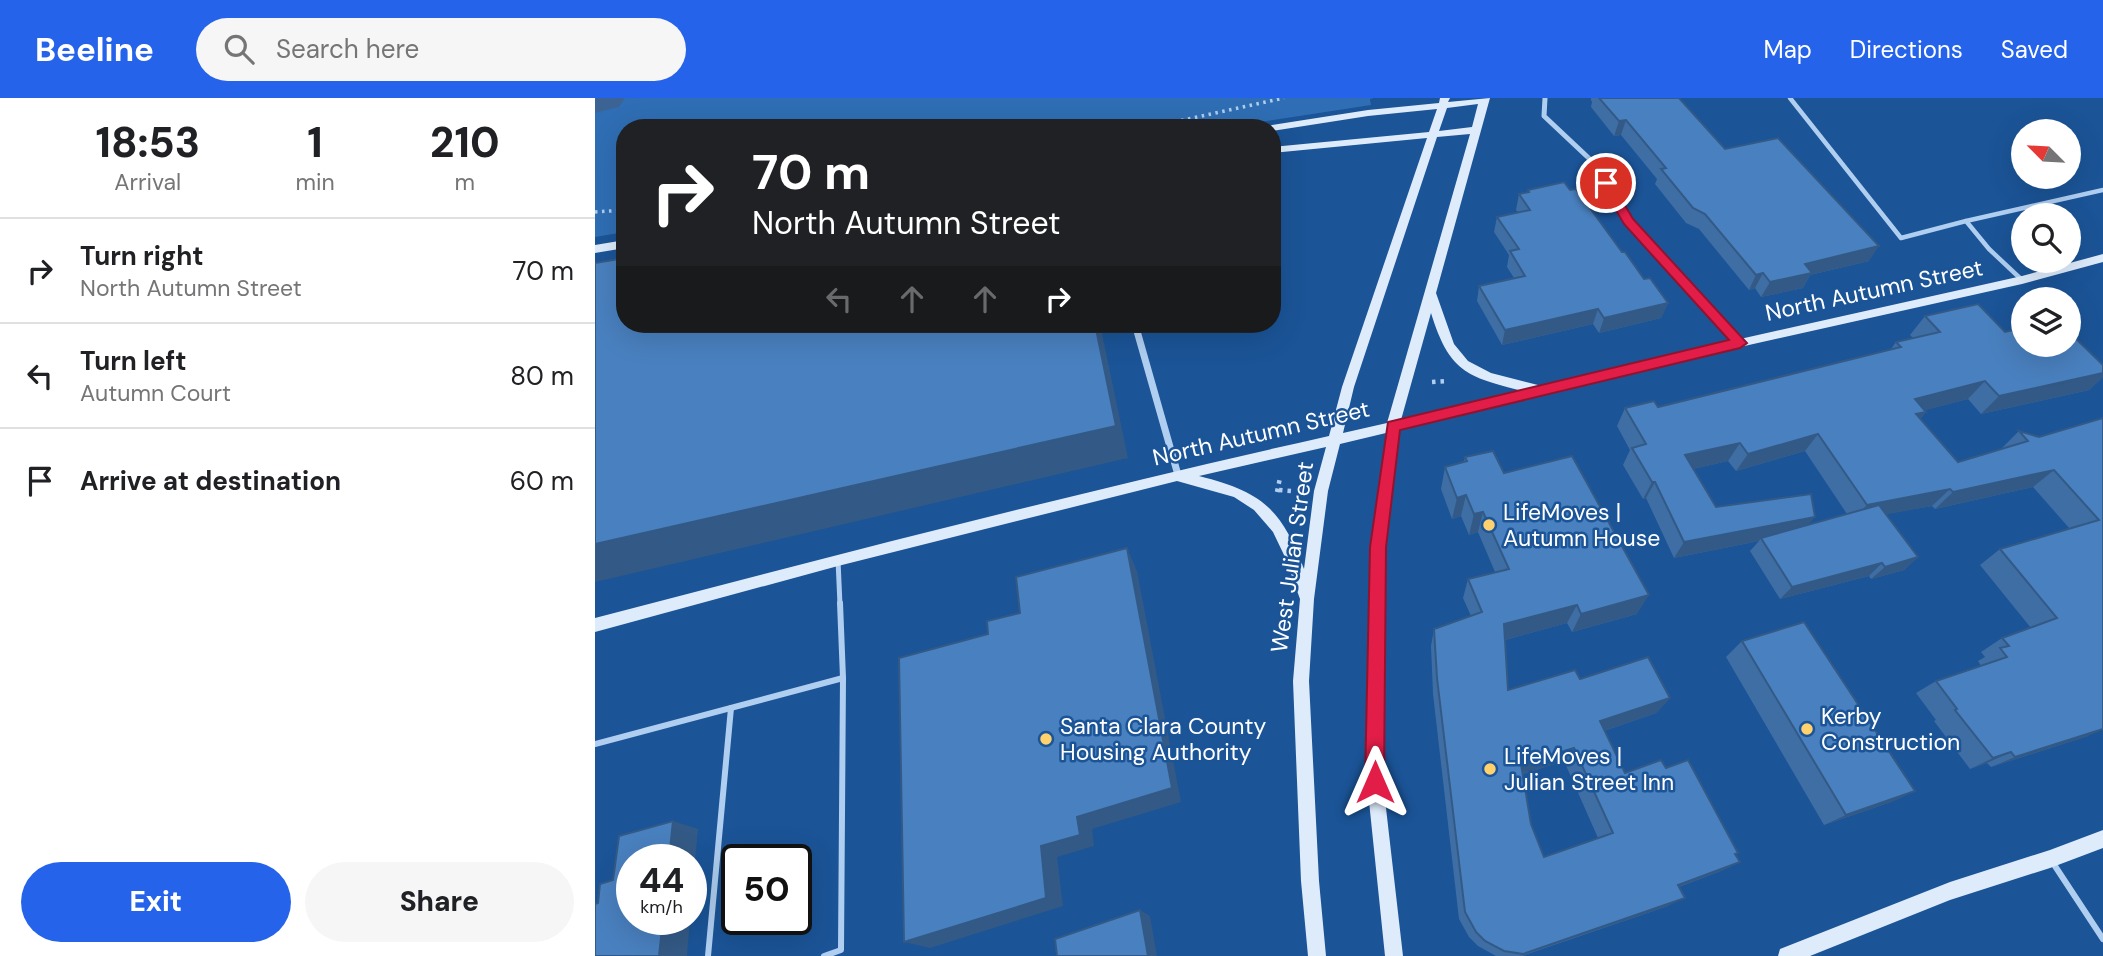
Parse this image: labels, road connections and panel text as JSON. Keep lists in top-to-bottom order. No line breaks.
{"streets":{"main road":["North Autumn Street","West Julian Street"]},"crossings":[["North Autumn Street","West Julian Street"]],"places":["LifeMoves | Autumn House","Kerby Construction","Santa Clara County Housing Authority","LifeMoves | Julian Street Inn"],"north":"top left","page":{"header":"Beeline","search":"Search here","nav":["Map","Directions","Saved"],"eta":["18:53","Arrival","1","min","210","m"],"turn":["70 m","North Autumn Street"],"list":[{"name":"Turn right","note":"North Autumn Street","value":"70 m"},{"name":"Turn left","note":"Autumn Court","value":"80 m"},{"name":"Arrive at destination","value":"60 m"}],"speed":"44 km/h","limit":"50","buttons":["Exit","Share"]}}
